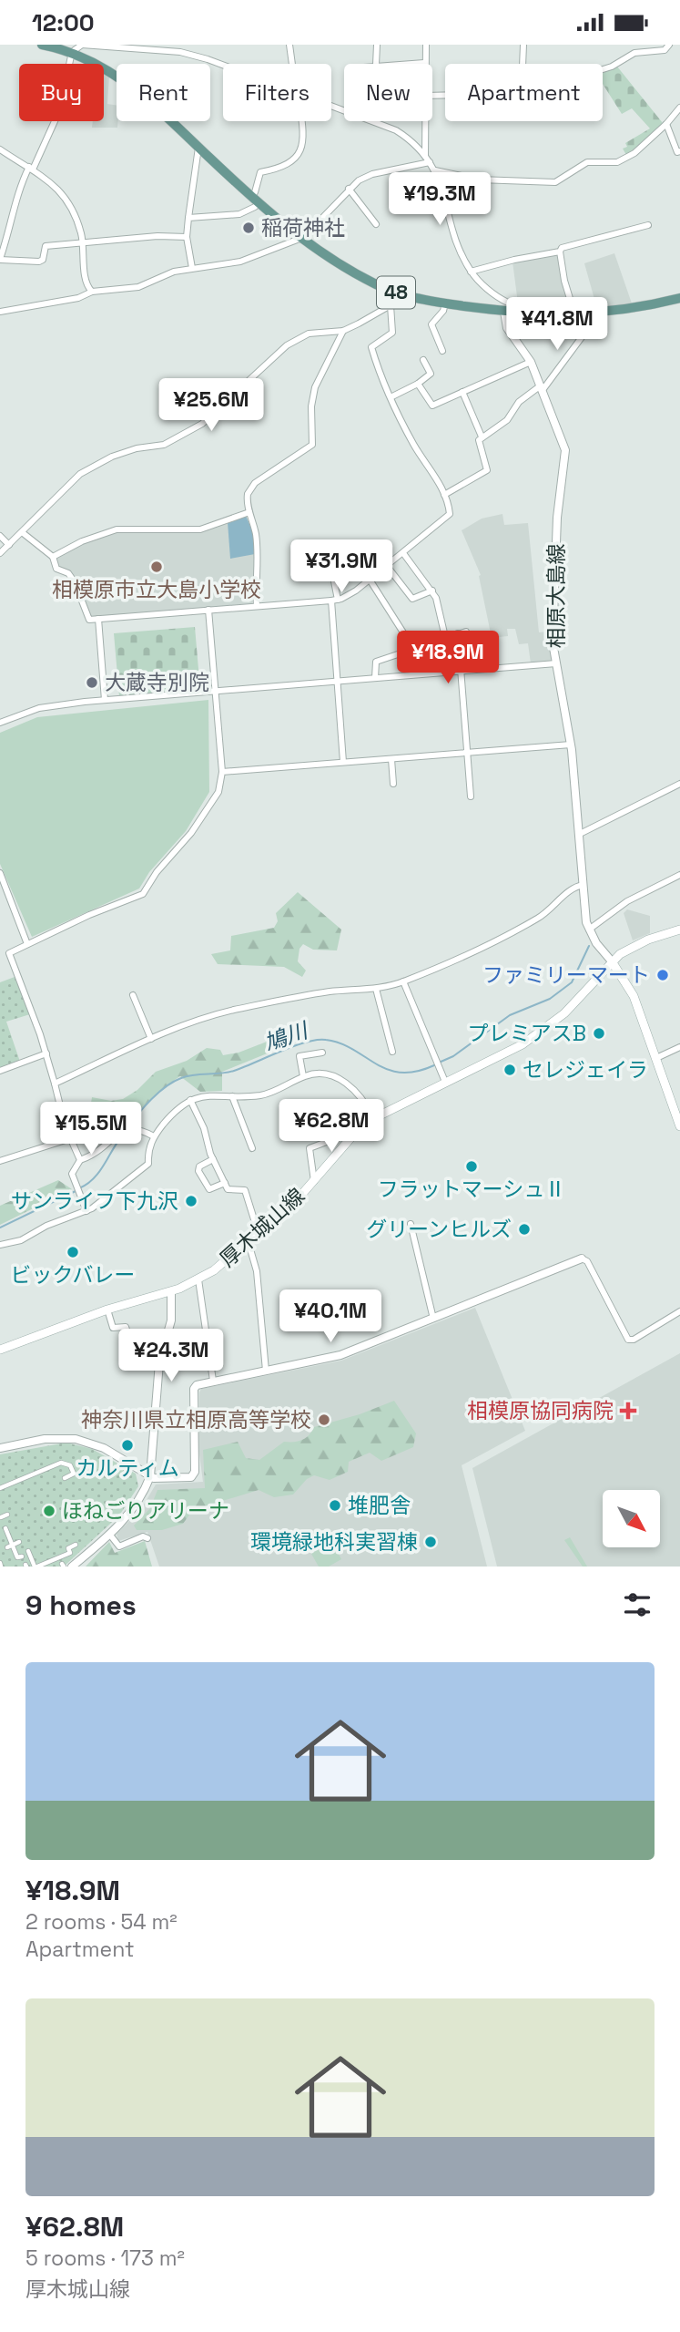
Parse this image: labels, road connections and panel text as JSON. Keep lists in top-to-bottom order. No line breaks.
{"streets":{"main road":["48","厚木城山線"],"street":["相原大島線"]},"crossings":[["48","相原大島線"],["相原大島線","厚木城山線"]],"water":["鳩川"],"places":{"other":["稲荷神社","相模原市立大島小学校","大蔵寺別院","ファミリーマート","プレミアスB","セレジェイラ","フラットマーシュⅡ","サンライフ下九沢","グリーンヒルズ","ビックバレー","神奈川県立相原高等学校","カルティム","堆肥舎","ほねごりアリーナ","環境緑地科実習棟"],"health":["相模原協同病院"]},"north":"bottom right","page":{"status":"12:00","chip":["Buy","Rent","Filters","New","Apartment"],"price":["¥19.3M","¥41.8M","¥25.6M","¥31.9M","¥18.9M","¥62.8M","¥15.5M","¥40.1M","¥24.3M"],"heading":"9 homes","list":[{"name":"¥18.9M","note":"2 rooms · 54 m² · Apartment"},{"name":"¥62.8M","note":"5 rooms · 173 m² · 厚木城山線"}]}}
